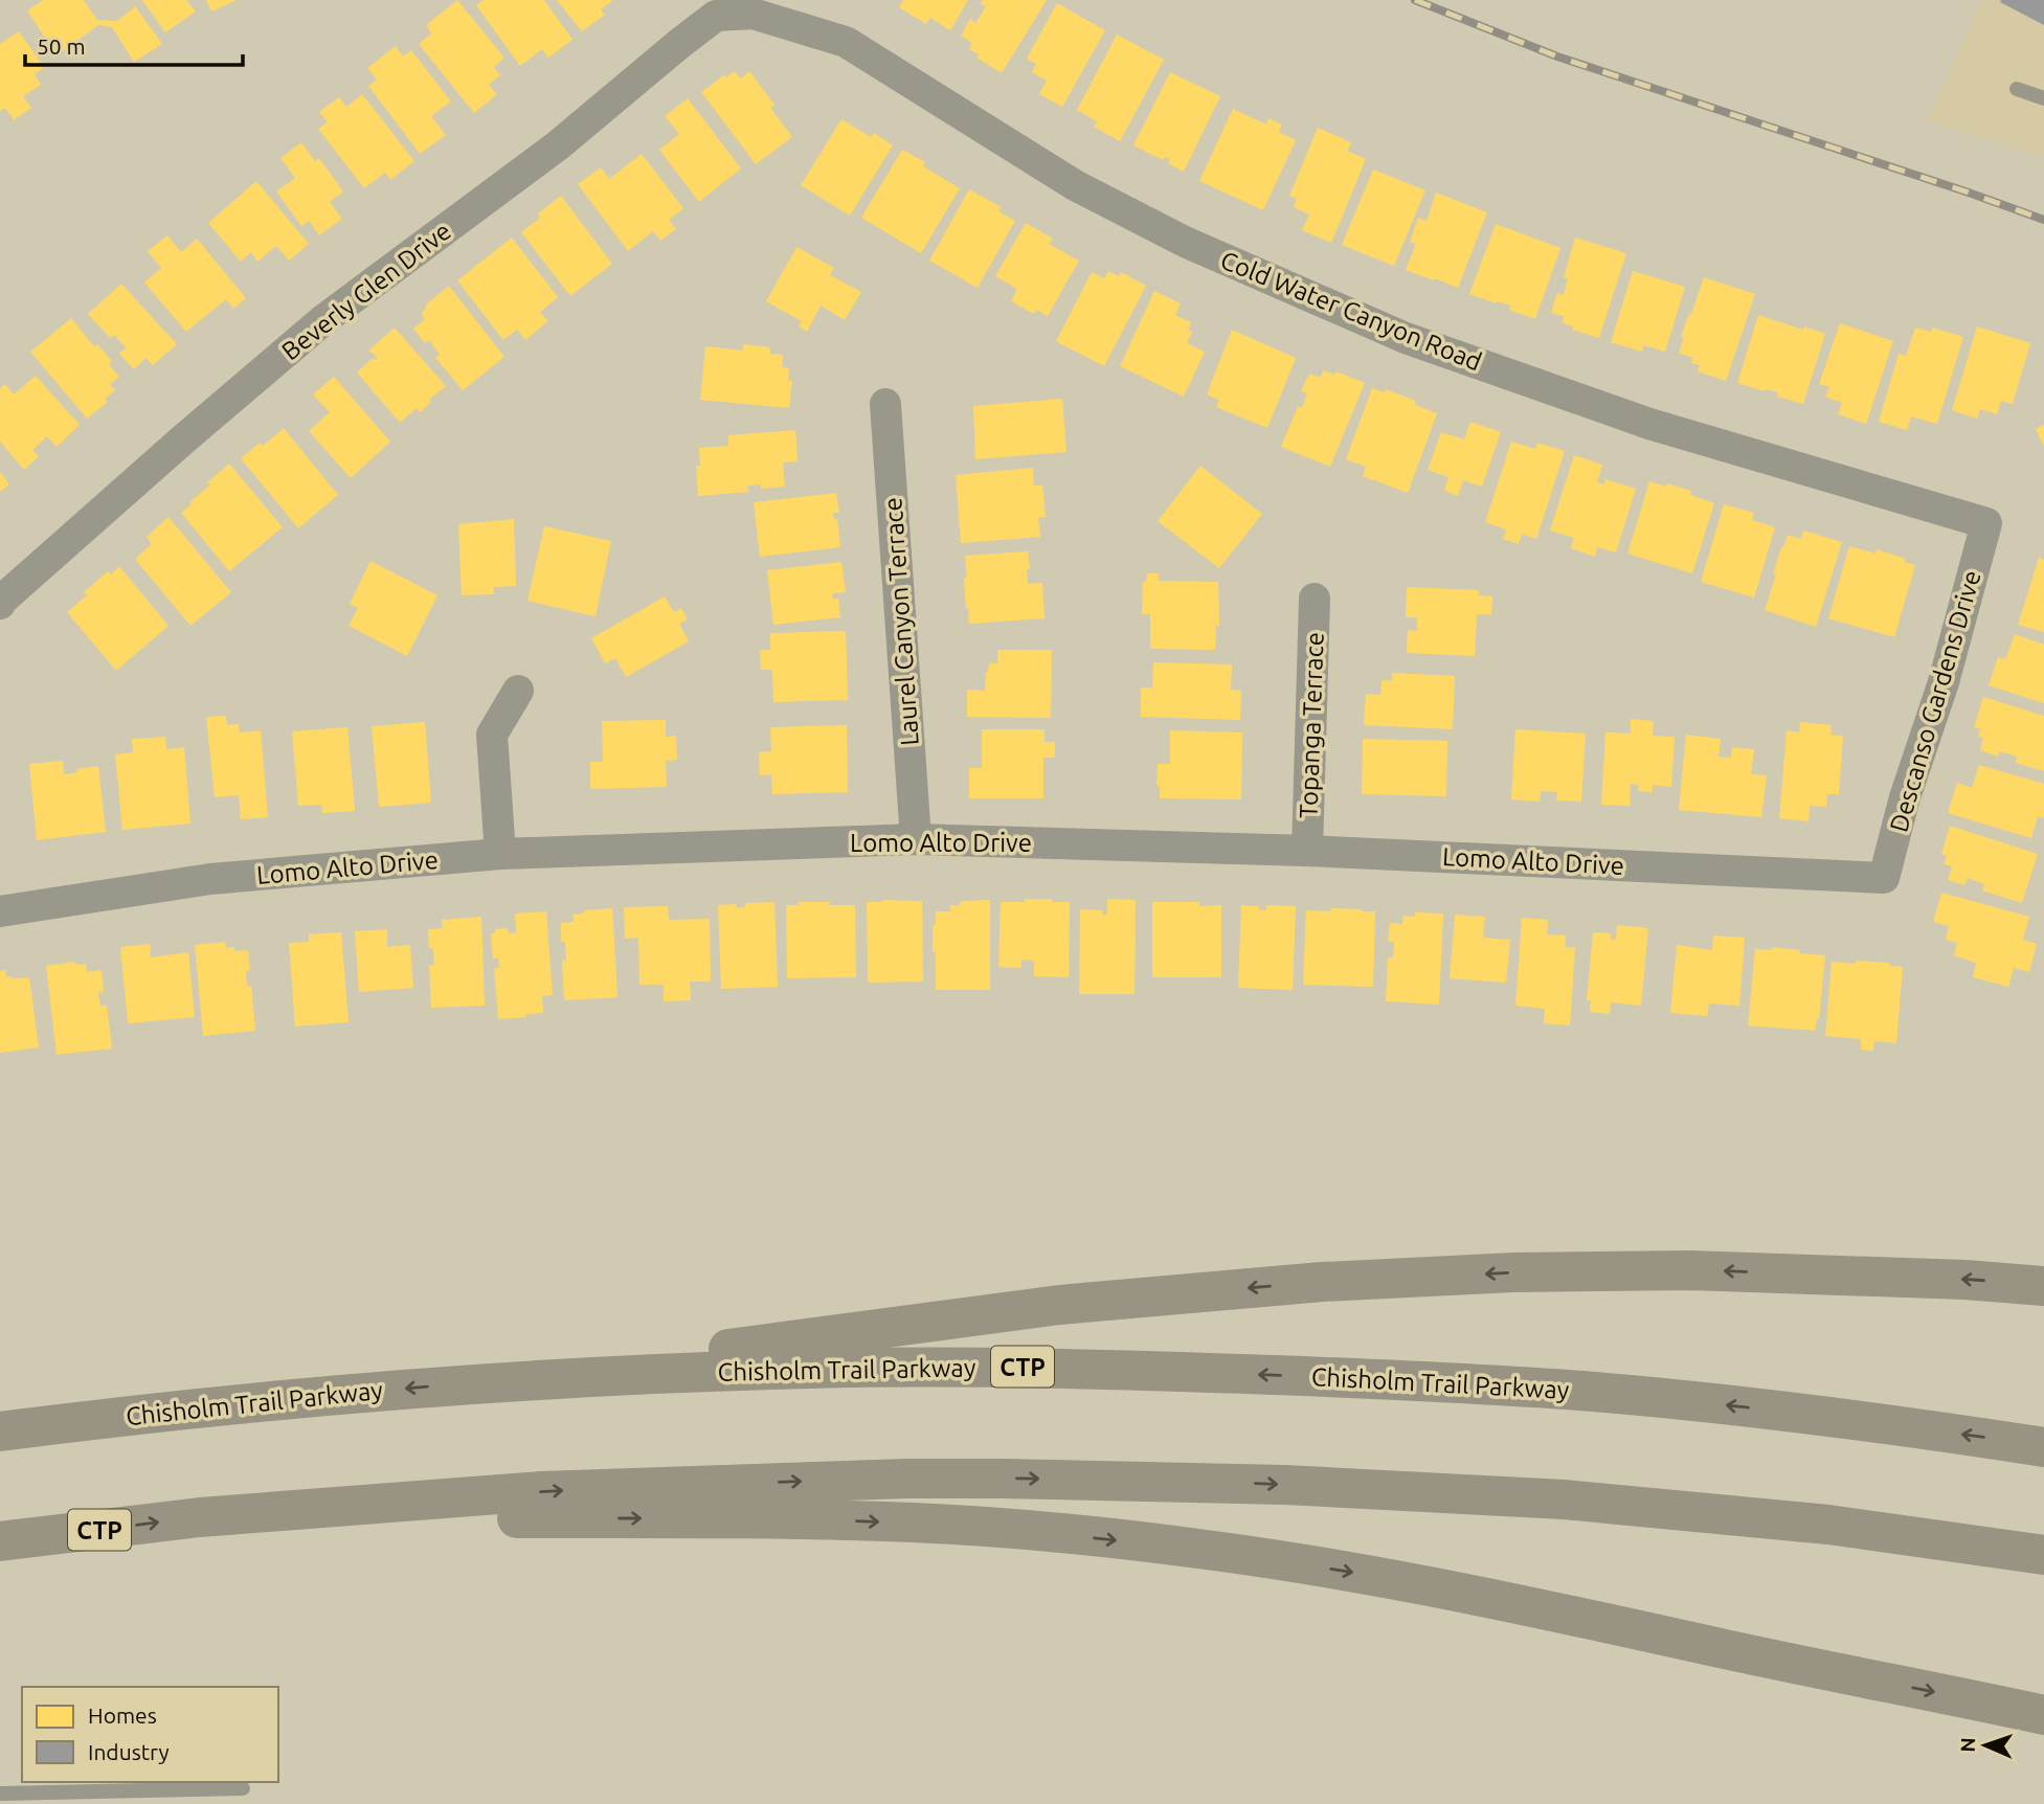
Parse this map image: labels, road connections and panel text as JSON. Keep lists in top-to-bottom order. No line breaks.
{"streets":{"highway":["CTP","Chisholm Trail Parkway"],"street":["Beverly Glen Drive","Cold Water Canyon Road","Laurel Canyon Terrace","Descanso Gardens Drive","Topanga Terrace","Lomo Alto Drive"]},"crossings":[["Beverly Glen Drive","Cold Water Canyon Road"],["Cold Water Canyon Road","Descanso Gardens Drive"],["Laurel Canyon Terrace","Lomo Alto Drive"],["Descanso Gardens Drive","Lomo Alto Drive"],["Topanga Terrace","Lomo Alto Drive"]],"legend":["Homes","Industry"],"scale_bar":"50 m","north":"left"}
